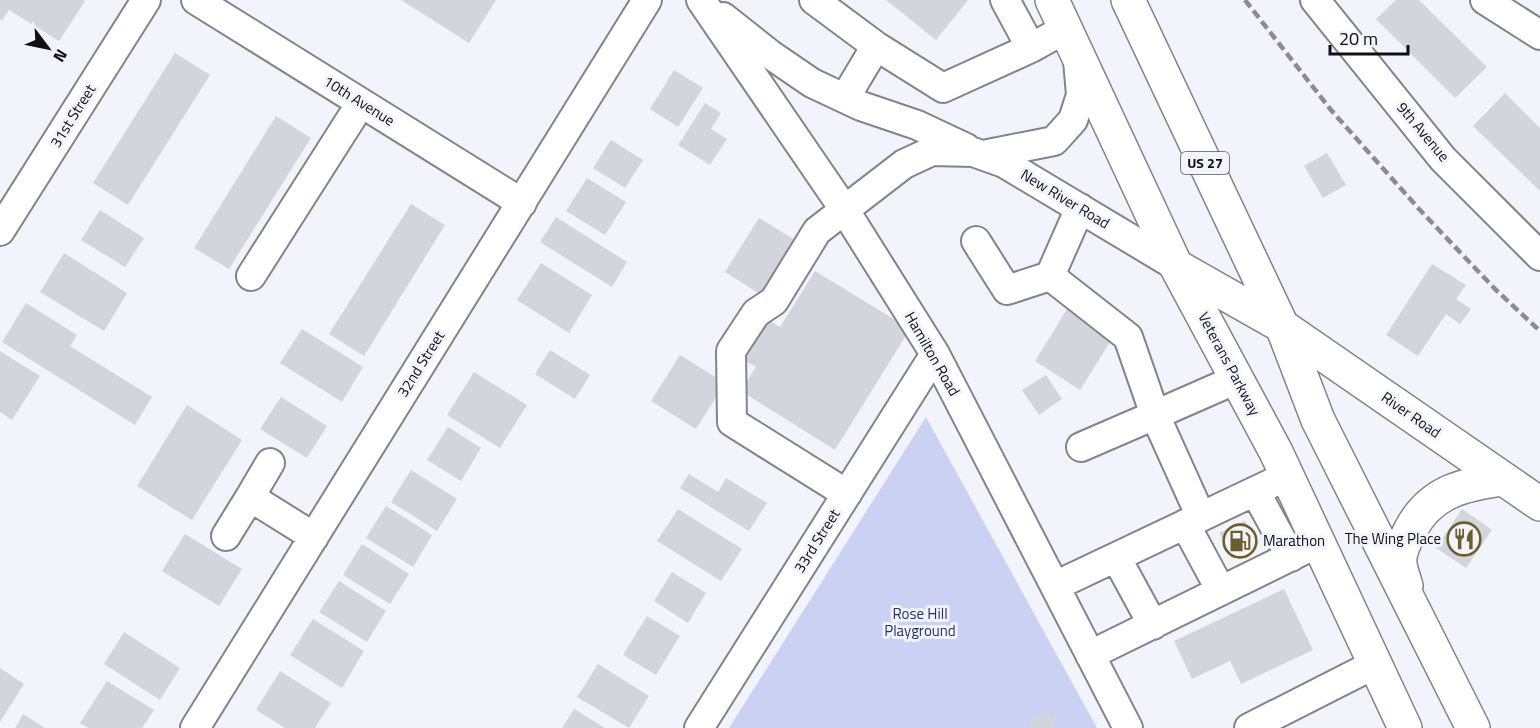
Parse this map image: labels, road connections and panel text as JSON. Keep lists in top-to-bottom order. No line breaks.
{"streets":{"main road":["US 27","New River Road","Veterans Parkway","River Road"],"street":["10th Avenue","31st Street","9th Avenue","Hamilton Road","32nd Street","33rd Street"]},"crossings":[["10th Avenue","32nd Street"],["US 27","New River Road"],["US 27","River Road"],["New River Road","Hamilton Road"],["New River Road","Veterans Parkway"],["New River Road","River Road"],["New River Road","33rd Street"],["Hamilton Road","33rd Street"]],"parks":["Rose Hill Playground"],"places":{"restaurant":["The Wing Place"],"fuel station":["Marathon"]},"scale_bar":"20 m","north":"bottom right"}
